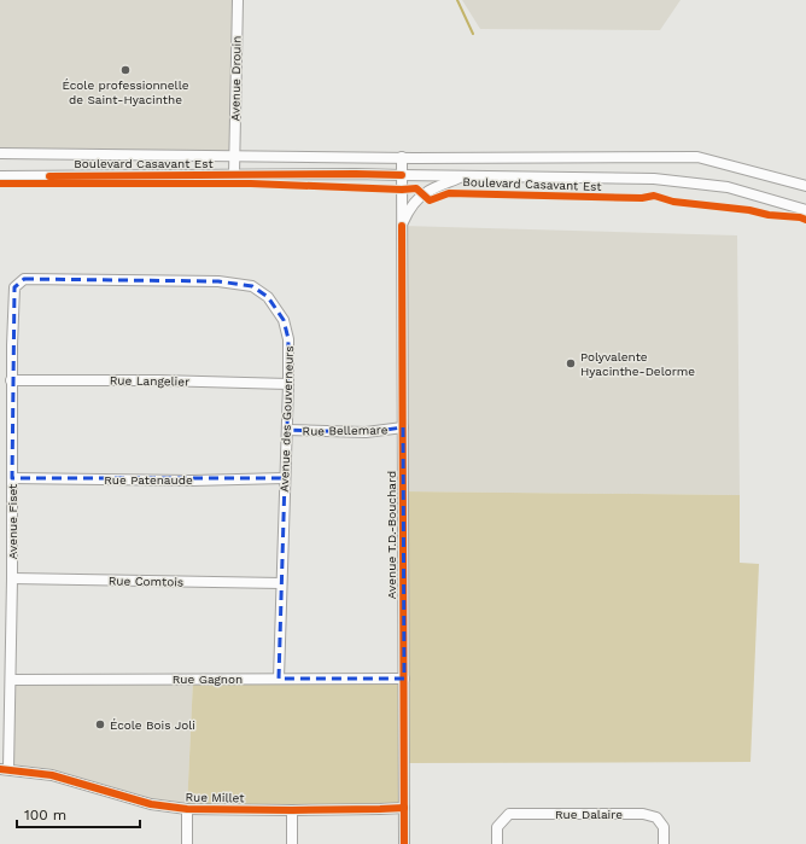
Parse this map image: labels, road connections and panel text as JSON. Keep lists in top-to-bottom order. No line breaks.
{"streets":{"street":["Avenue Drouin","Boulevard Casavant Est","Rue Langelier","Avenue des Gouverneurs","Rue Bellemare","Rue Patenaude","Avenue Fiset","Avenue T.D.-Bouchard","Rue Comtois","Rue Gagnon","Rue Millet","Rue Dalaire"]},"crossings":[["Avenue Drouin","Boulevard Casavant Est"],["Boulevard Casavant Est","Avenue T.D.-Bouchard"],["Rue Langelier","Avenue des Gouverneurs"],["Rue Langelier","Avenue Fiset"],["Avenue des Gouverneurs","Rue Bellemare"],["Avenue des Gouverneurs","Rue Patenaude"],["Avenue des Gouverneurs","Avenue Fiset"],["Avenue des Gouverneurs","Rue Comtois"],["Avenue des Gouverneurs","Rue Gagnon"],["Rue Bellemare","Avenue T.D.-Bouchard"],["Rue Patenaude","Avenue Fiset"],["Avenue Fiset","Rue Comtois"],["Avenue Fiset","Rue Gagnon"],["Avenue Fiset","Rue Millet"],["Avenue T.D.-Bouchard","Rue Gagnon"],["Avenue T.D.-Bouchard","Rue Millet"]],"places":["École professionnelle de Saint-Hyacinthe","Polyvalente Hyacinthe-Delorme","École Bois Joli"],"scale_bar":"100 m"}
